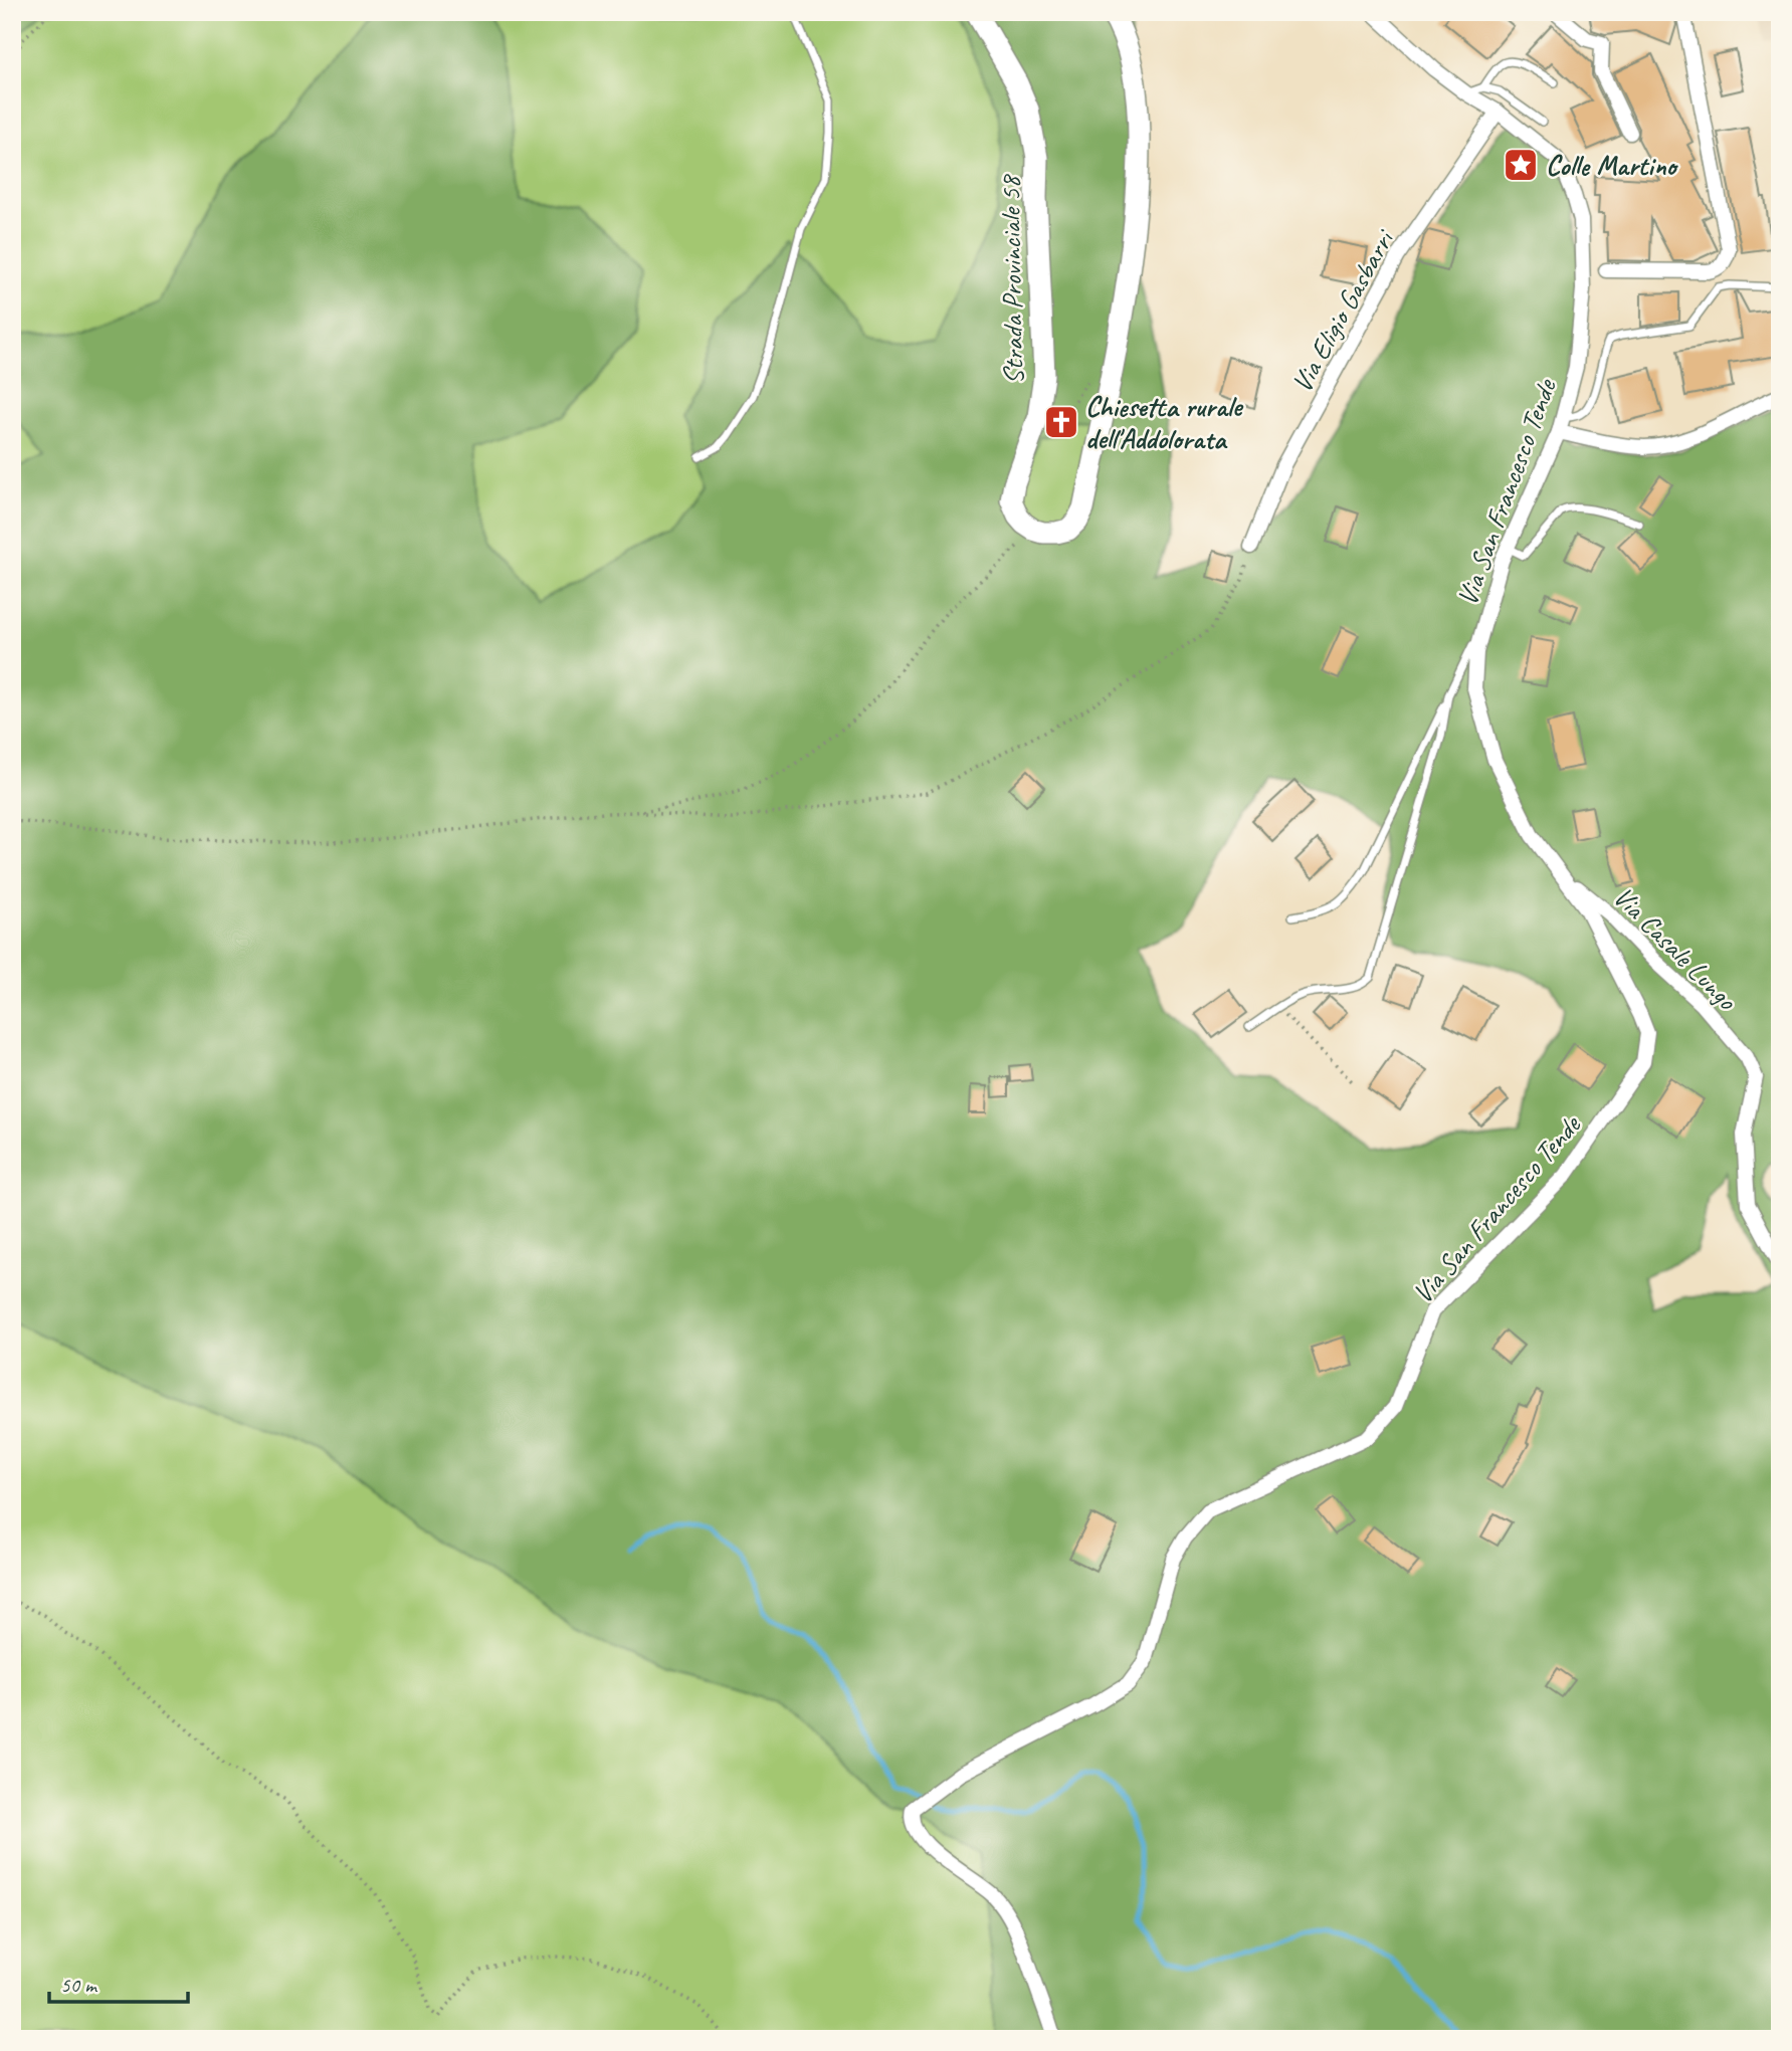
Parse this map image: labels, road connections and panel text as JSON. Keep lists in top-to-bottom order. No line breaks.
{"streets":{"street":["Strada Provinciale 58","Via Eligio Gasbarri","Via San Francesco Tende","Via Casale Lungo"]},"crossings":[["Via Eligio Gasbarri","Via San Francesco Tende"],["Via San Francesco Tende","Via Casale Lungo"]],"places":{"place":["Colle Martino"],"church":["Chiesetta rurale dell'Addolorata"]},"scale_bar":"50 m"}
